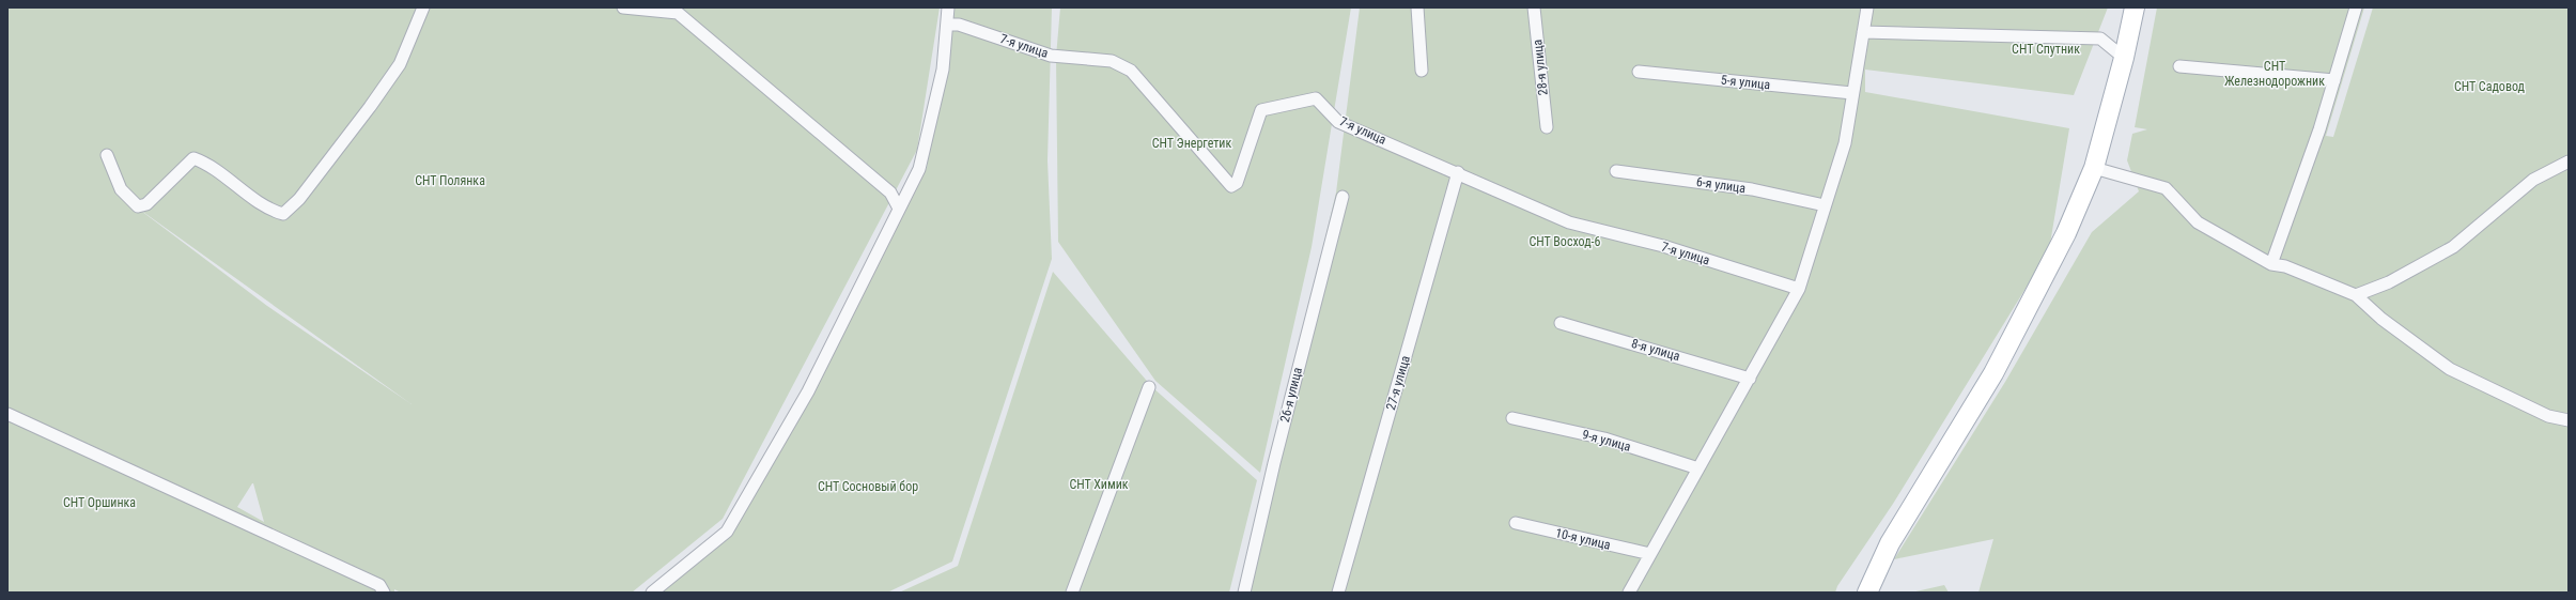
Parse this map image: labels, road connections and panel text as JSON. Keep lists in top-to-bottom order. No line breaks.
{"streets":{"street":["7-я улица","28-я улица","5-я улица","6-я улица","8-я улица","27-я улица","26-я улица","9-я улица","10-я улица"]},"crossings":[["7-я улица","27-я улица"]],"parks":["СНТ Спутник","СНТ Железнодорожник","СНТ Садовод","СНТ Энергетик","СНТ Полянка","СНТ Восход-6","СНТ Химик","СНТ Сосновый бор","СНТ Оршинка"]}
